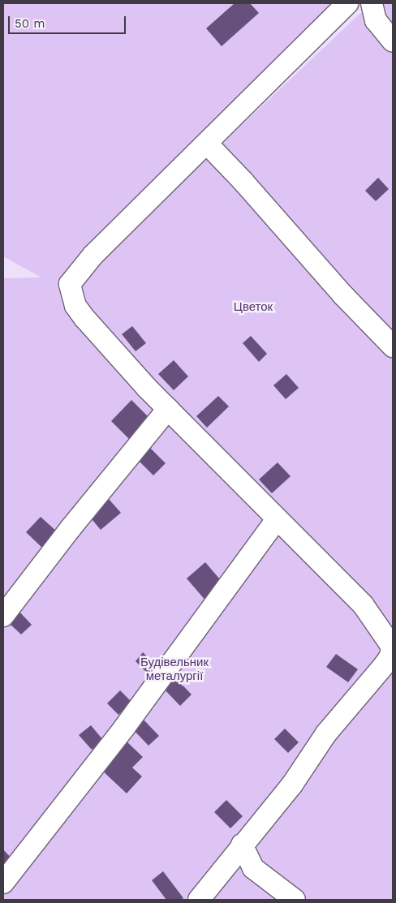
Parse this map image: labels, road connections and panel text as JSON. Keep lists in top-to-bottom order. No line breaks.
{"parks":["Цветок","Будівельник металургії"],"scale_bar":"50 m"}
